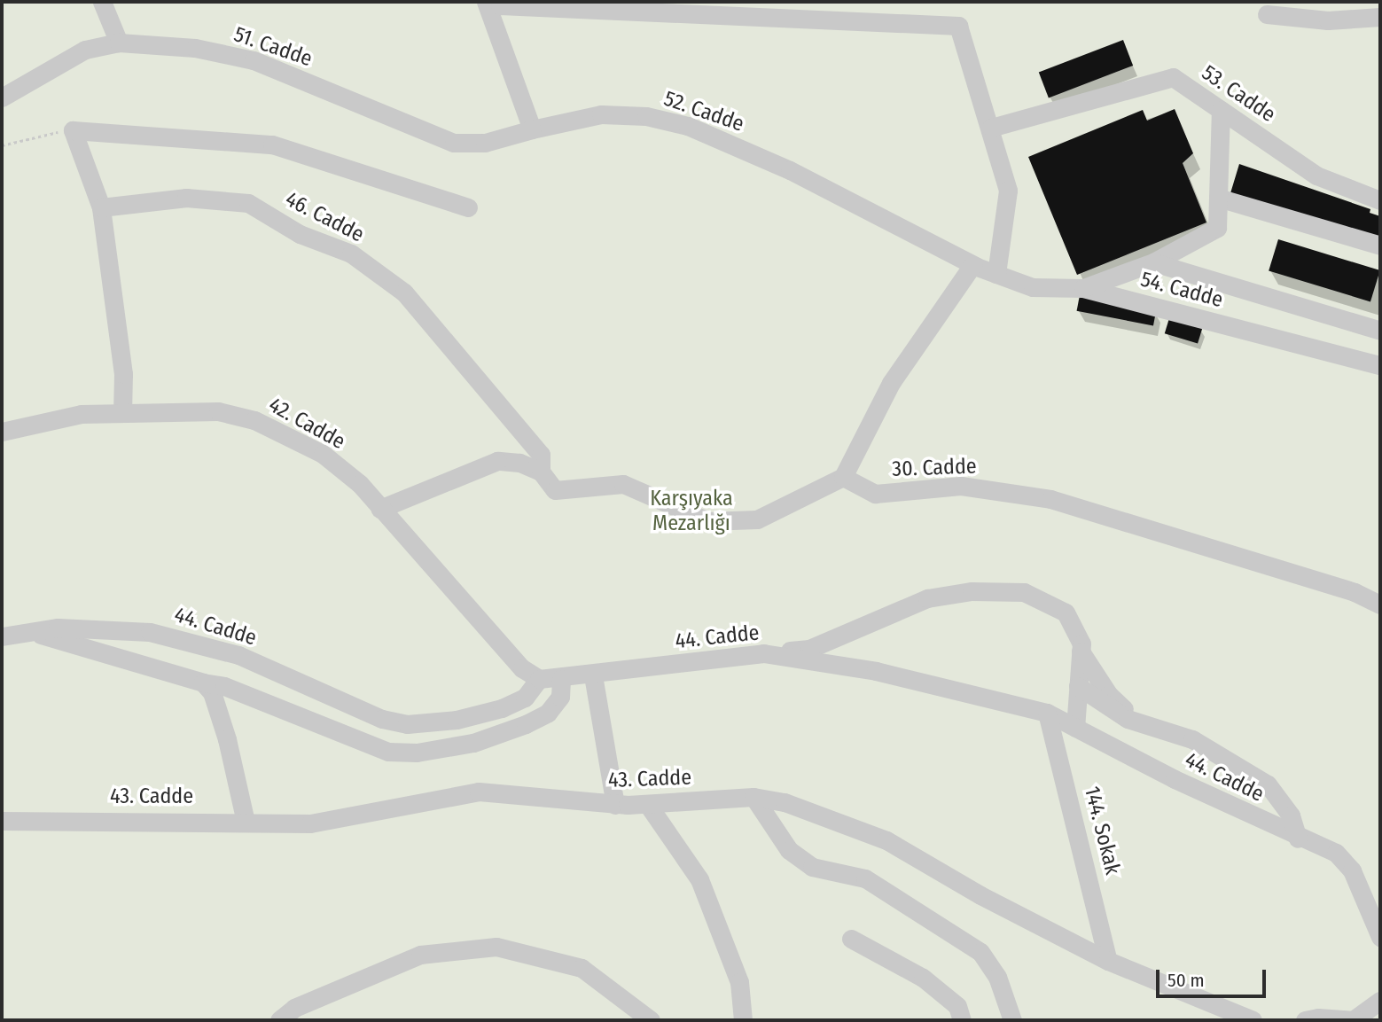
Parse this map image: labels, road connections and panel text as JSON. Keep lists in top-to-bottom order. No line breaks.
{"streets":{"lane":["51. Cadde","53. Cadde","52. Cadde","46. Cadde","54. Cadde","42. Cadde","30. Cadde","44. Cadde","43. Cadde","144. Sokak"]},"crossings":[["51. Cadde","52. Cadde"],["52. Cadde","54. Cadde"],["42. Cadde","44. Cadde"],["44. Cadde","144. Sokak"],["43. Cadde","144. Sokak"]],"parks":["Karşıyaka Mezarlığı"],"scale_bar":"50 m"}
